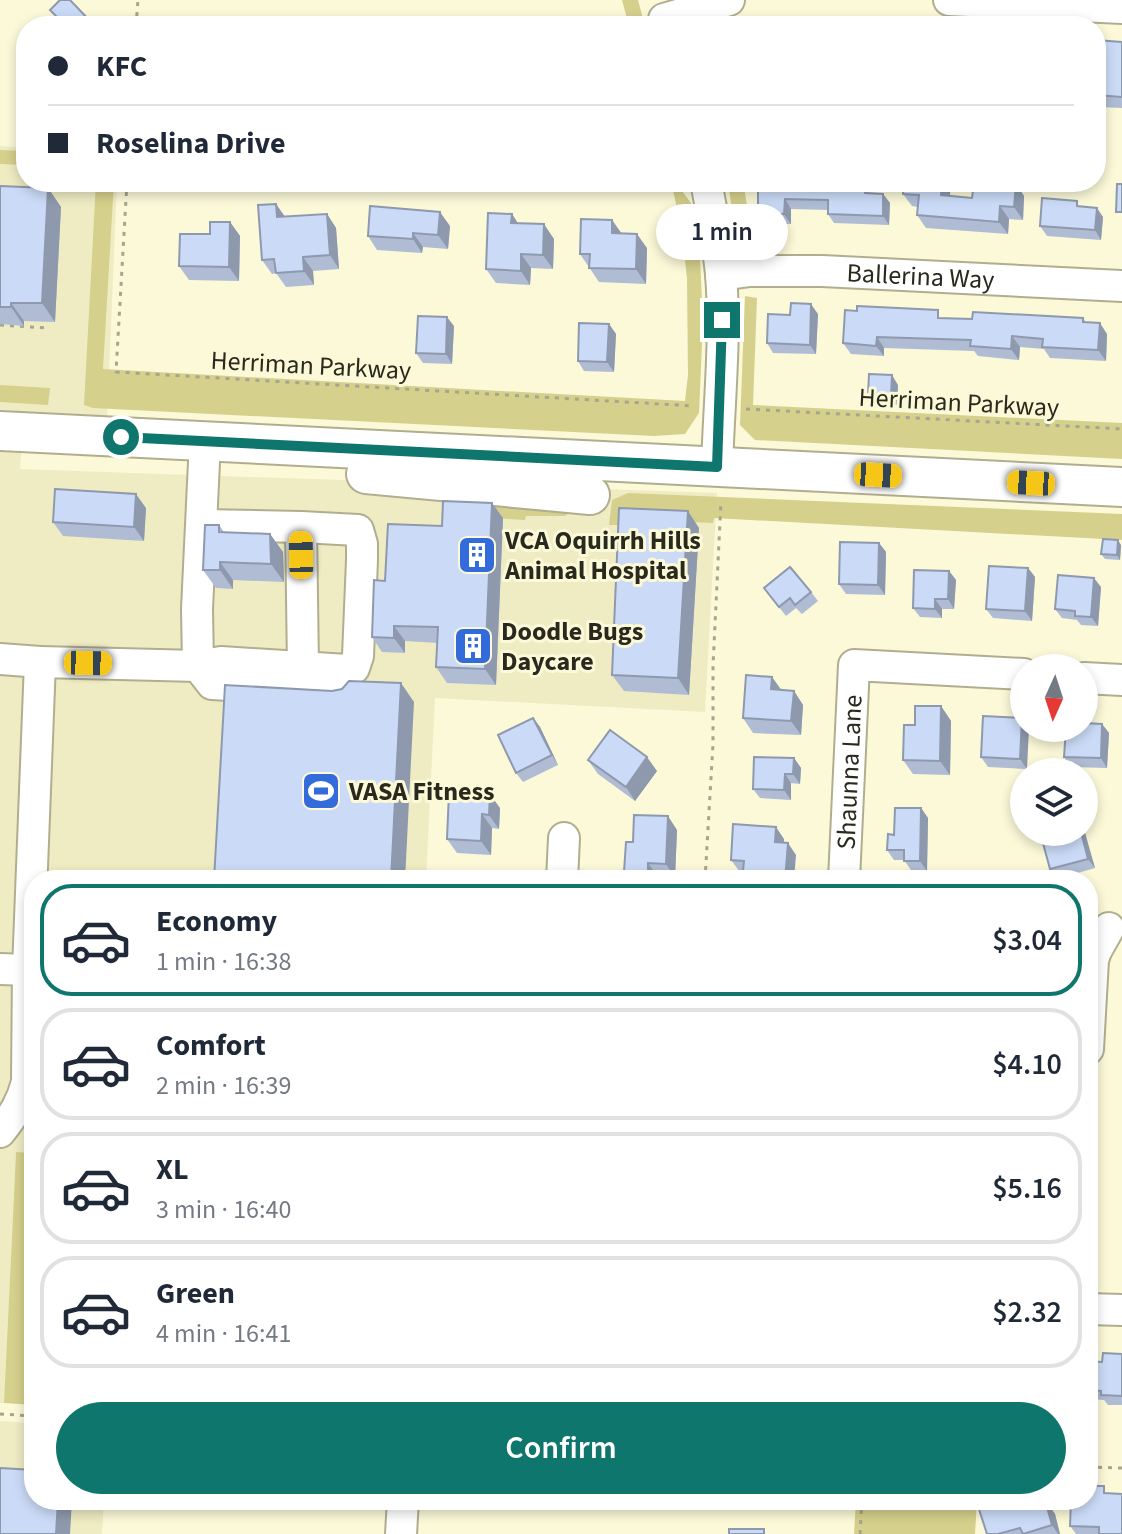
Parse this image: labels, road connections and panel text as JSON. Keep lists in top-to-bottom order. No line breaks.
{"streets":{"street":["Ballerina Way","Shaunna Lane"],"path":["Herriman Parkway"]},"places":{"building":["VCA Oquirrh Hills Animal Hospital","Doodle Bugs Daycare"],"sports":["VASA Fitness"]},"north":"bottom","page":{"banner":["KFC","Roselina Drive"],"bubble":"1 min","list":[{"name":"Economy","note":"1 min · 16:38","value":"$3.04"},{"name":"Comfort","note":"2 min · 16:39","value":"$4.10"},{"name":"XL","note":"3 min · 16:40","value":"$5.16"},{"name":"Green","note":"4 min · 16:41","value":"$2.32"}],"buttons":"Confirm"}}
